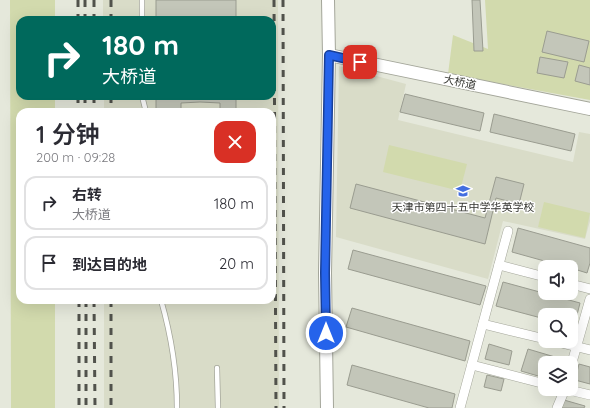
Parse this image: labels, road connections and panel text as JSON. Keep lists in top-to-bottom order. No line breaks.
{"streets":{"street":["大桥道"]},"places":{"school or university":["天津市第四十五中学华英学校"]},"page":{"turn":["180 m","大桥道"],"heading":["1 分钟","200 m · 09:28"],"list":[{"name":"右转","note":"大桥道","value":"180 m"},{"name":"到达目的地","value":"20 m"}]}}
